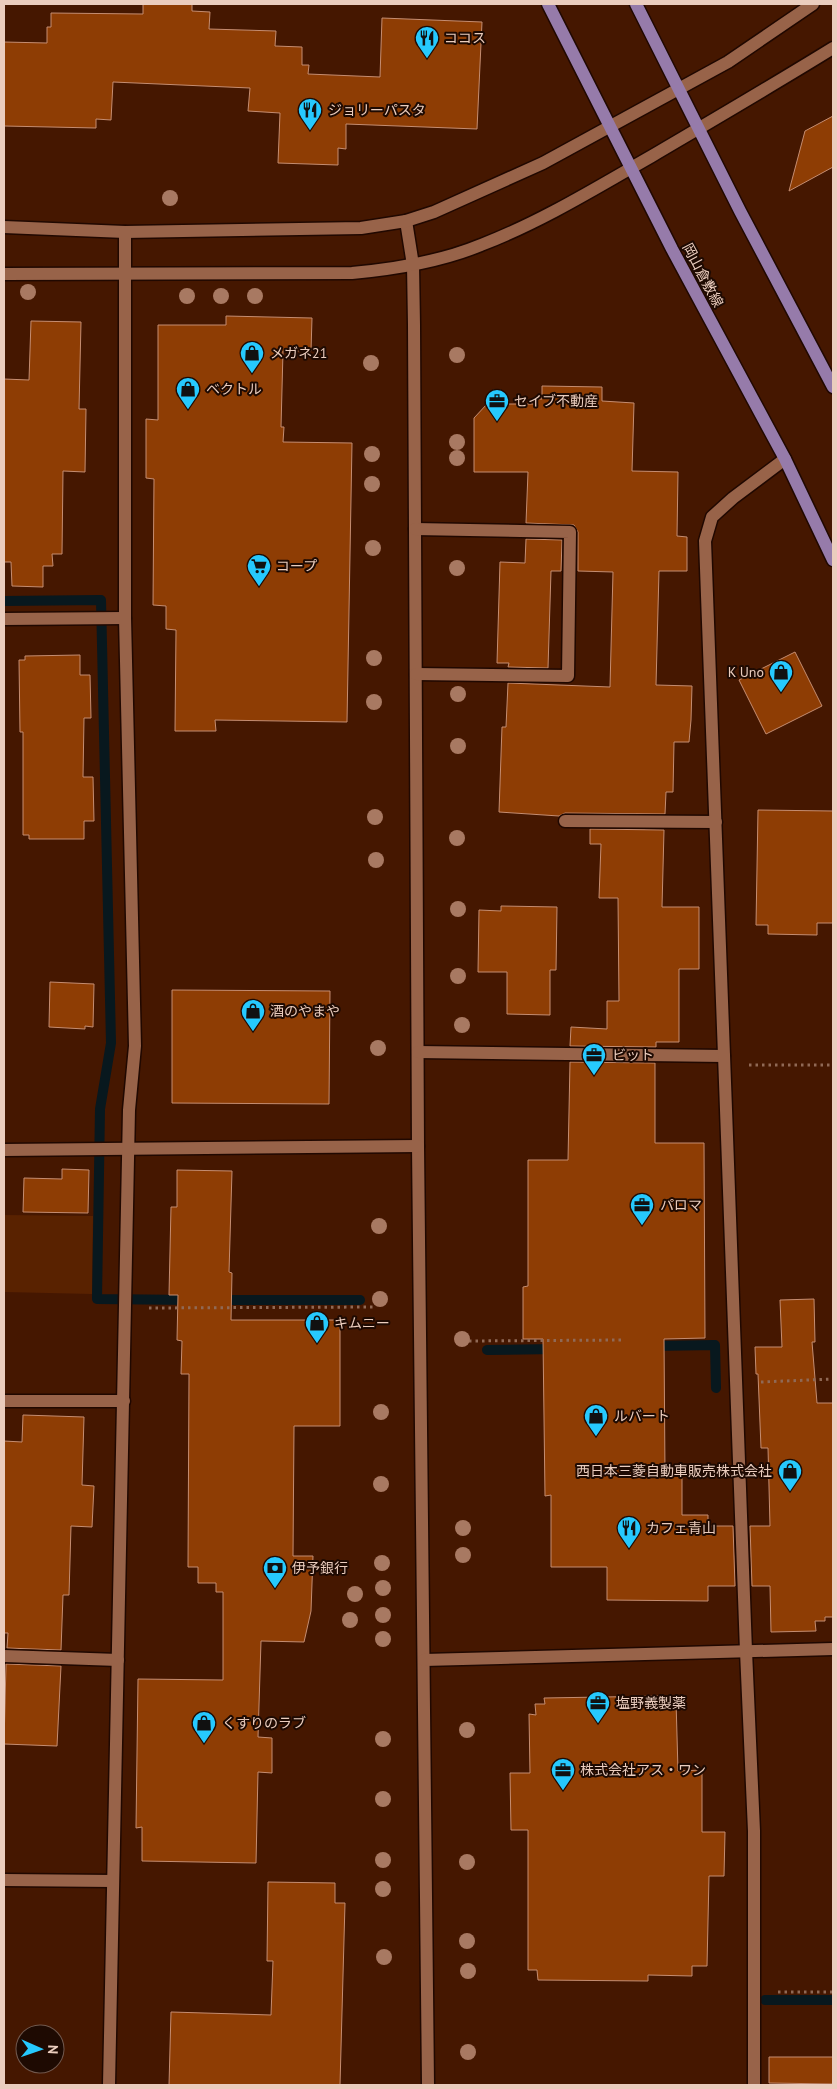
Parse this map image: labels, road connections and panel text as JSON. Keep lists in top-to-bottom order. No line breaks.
{"streets":{"main road":["岡山倉敷線"]},"places":{"restaurant":["ココス","ジョリーパスタ","カフェ青山"],"shop":["メガネ21","ベクトル","K Uno","酒のやまや","キムニー","ルバート","西日本三菱自動車販売株式会社","くすりのラブ"],"office":["セイブ不動産","ビット","パロマ","塩野義製薬","株式会社アス・ワン"],"supermarket":["コープ"],"bank":["伊予銀行"]},"north":"right"}
